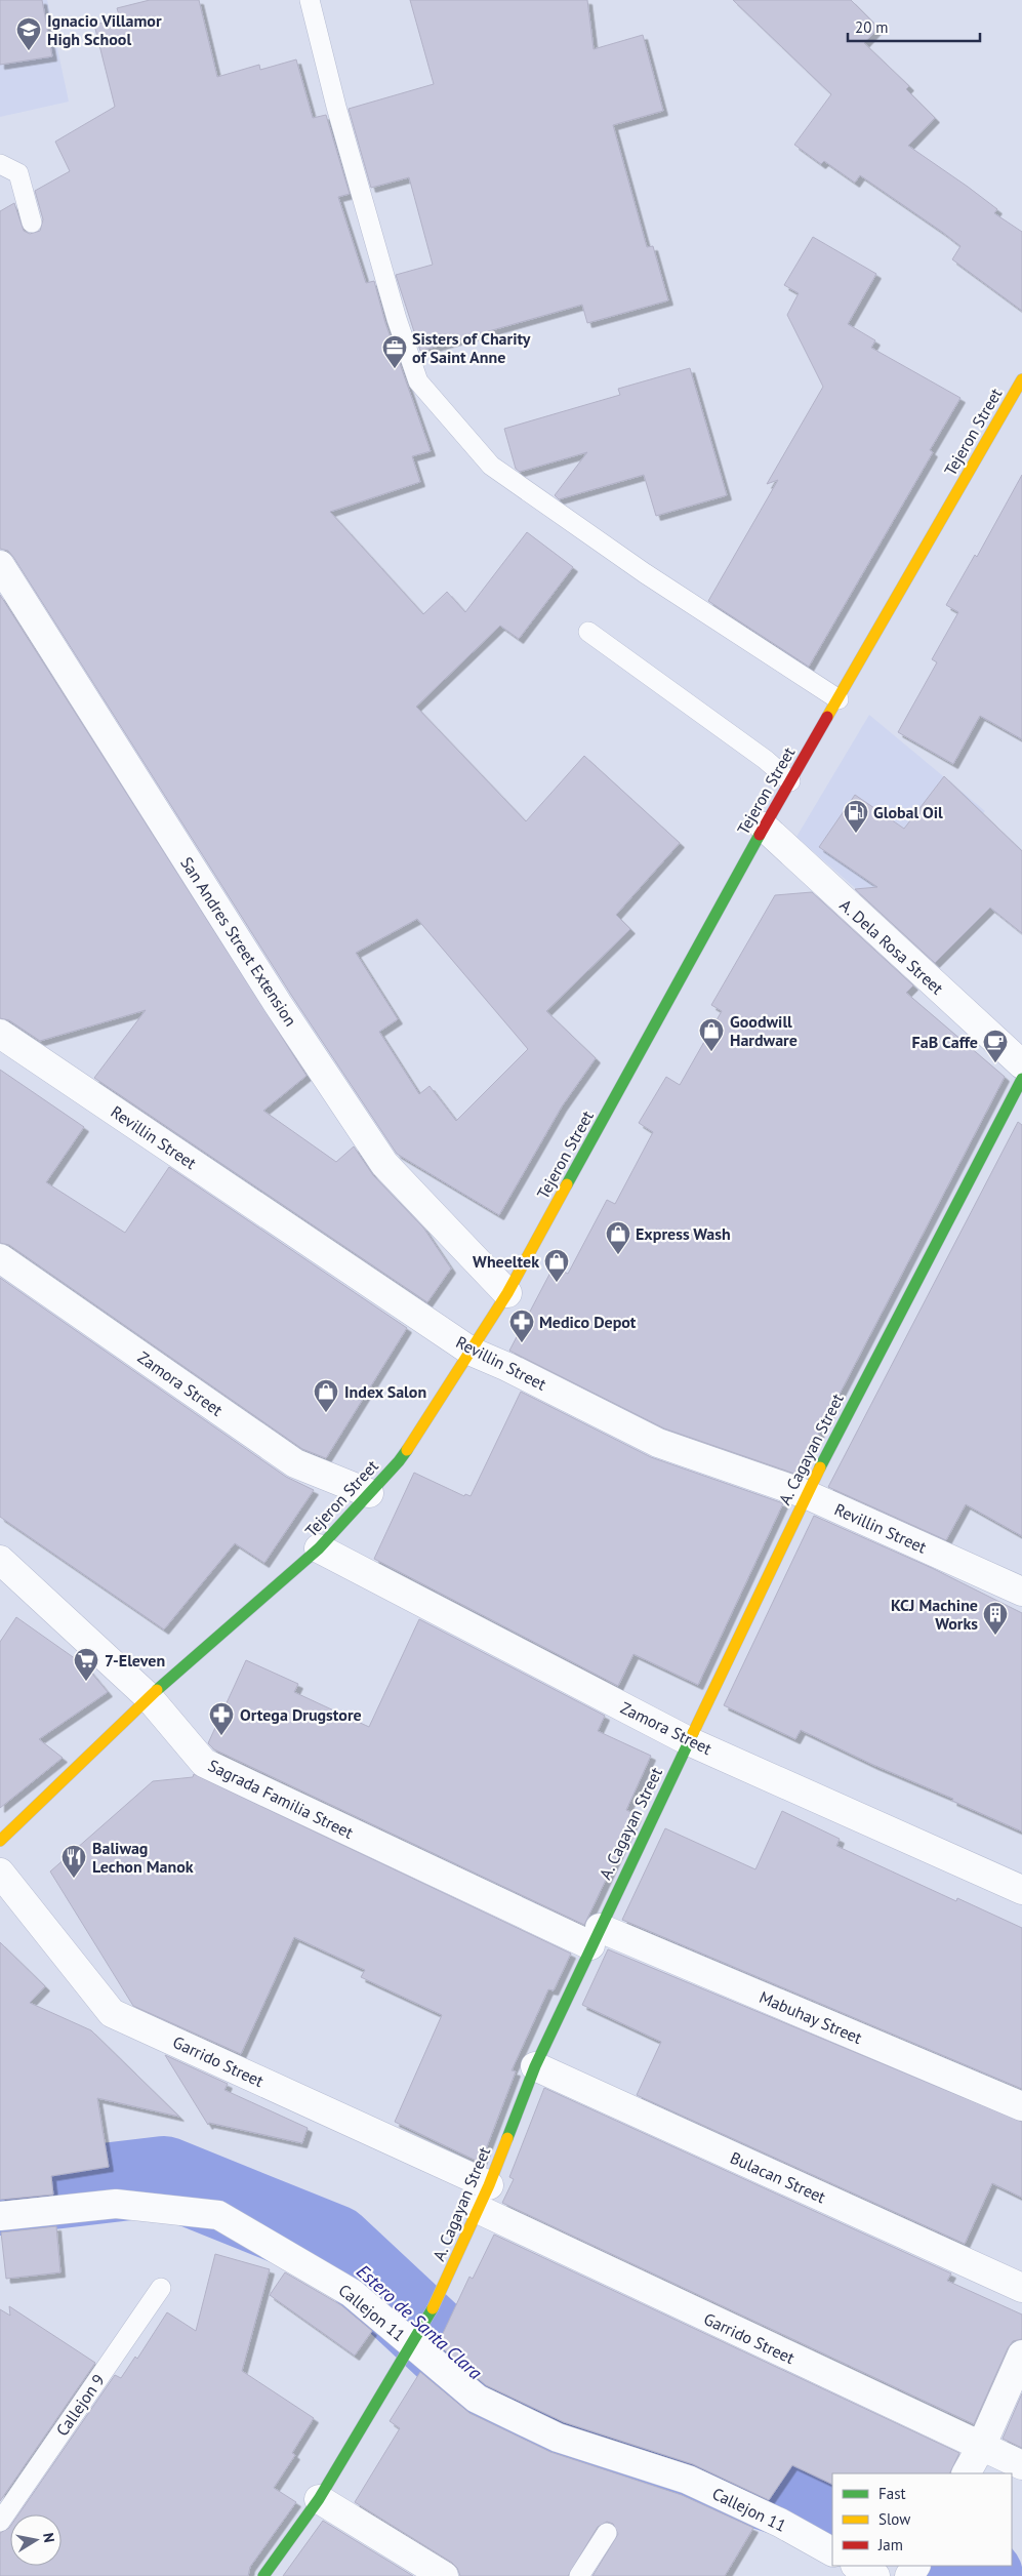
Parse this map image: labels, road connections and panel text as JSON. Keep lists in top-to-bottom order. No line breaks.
{"streets":{"main road":["Tejeron Street","A. Cagayan Street"],"street":["San Andres Street Extension","A. Dela Rosa Street","Revillin Street","Zamora Street","Sagrada Familia Street","Mabuhay Street","Garrido Street","Bulacan Street","Callejon 11"],"lane":["Callejon 9"]},"crossings":[["Tejeron Street","San Andres Street Extension"],["Tejeron Street","A. Dela Rosa Street"],["Tejeron Street","Revillin Street"],["Tejeron Street","Zamora Street"],["Tejeron Street","Sagrada Familia Street"],["Revillin Street","A. Cagayan Street"],["Zamora Street","A. Cagayan Street"],["A. Cagayan Street","Sagrada Familia Street"],["A. Cagayan Street","Mabuhay Street"],["A. Cagayan Street","Garrido Street"],["A. Cagayan Street","Bulacan Street"],["A. Cagayan Street","Callejon 11"],["Sagrada Familia Street","Mabuhay Street"]],"water":["Estero de Santa Clara"],"places":{"school or university":["Ignacio Villamor High School"],"office":["Sisters of Charity of Saint Anne"],"fuel station":["Global Oil"],"shop":["Goodwill Hardware","Express Wash","Wheeltek","Index Salon"],"cafe":["FaB Caffe"],"pharmacy":["Medico Depot","Ortega Drugstore"],"building":["KCJ Machine Works"],"supermarket":["7-Eleven"],"restaurant":["Baliwag Lechon Manok"]},"legend":["Fast","Slow","Jam"],"scale_bar":"20 m","north":"right"}
